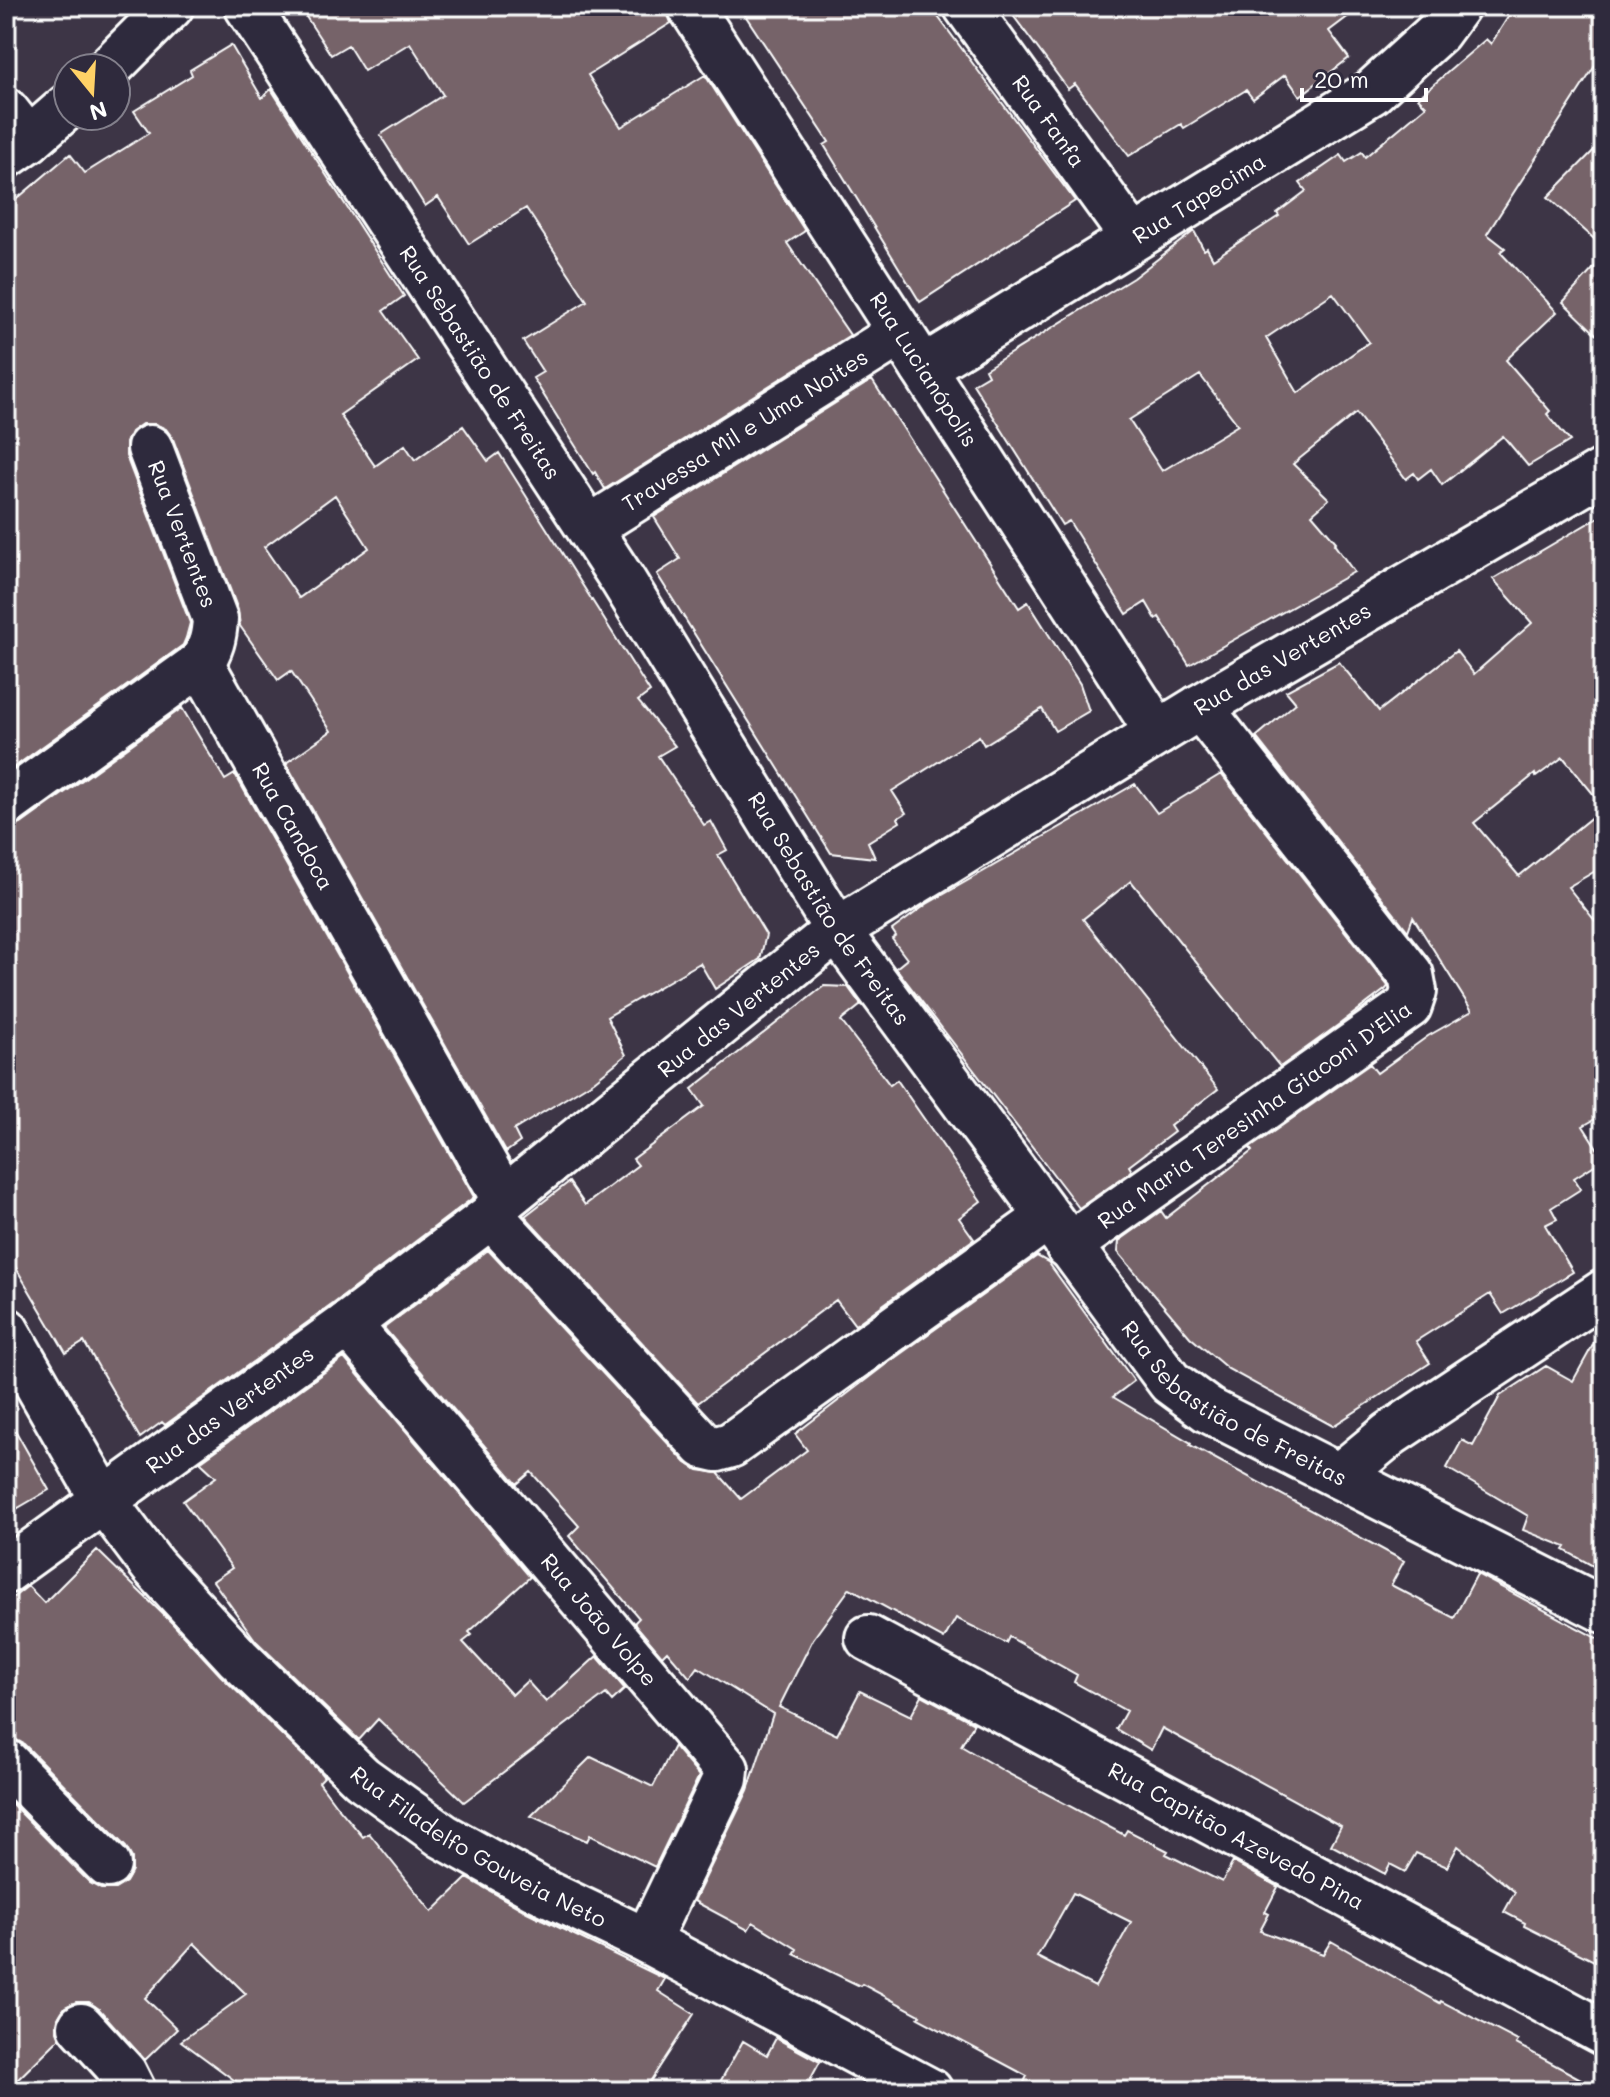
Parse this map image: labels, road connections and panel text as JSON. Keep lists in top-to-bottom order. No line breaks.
{"streets":{"street":["Rua Fanfa","Rua Tapecima","Rua Sebastião de Freitas","Rua Lucianópolis","Travessa Mil e Uma Noites","Rua Vertentes","Rua das Vertentes","Rua Candoca","Rua Maria Teresinha Giaconi D'Elia","Rua João Volpe","Rua Capitão Azevedo Pina","Rua Filadelfo Gouveia Neto"]},"crossings":[["Rua Fanfa","Rua Tapecima"],["Rua Tapecima","Rua Lucianópolis"],["Rua Tapecima","Travessa Mil e Uma Noites"],["Rua Sebastião de Freitas","Travessa Mil e Uma Noites"],["Rua Sebastião de Freitas","Rua das Vertentes"],["Rua Sebastião de Freitas","Rua Maria Teresinha Giaconi D'Elia"],["Rua Lucianópolis","Travessa Mil e Uma Noites"],["Rua Lucianópolis","Rua das Vertentes"],["Rua Vertentes","Rua Candoca"],["Rua das Vertentes","Rua Candoca"],["Rua das Vertentes","Rua Maria Teresinha Giaconi D'Elia"],["Rua das Vertentes","Rua João Volpe"],["Rua das Vertentes","Rua Filadelfo Gouveia Neto"],["Rua Candoca","Rua Maria Teresinha Giaconi D'Elia"],["Rua João Volpe","Rua Filadelfo Gouveia Neto"]],"scale_bar":"20 m","north":"bottom"}
